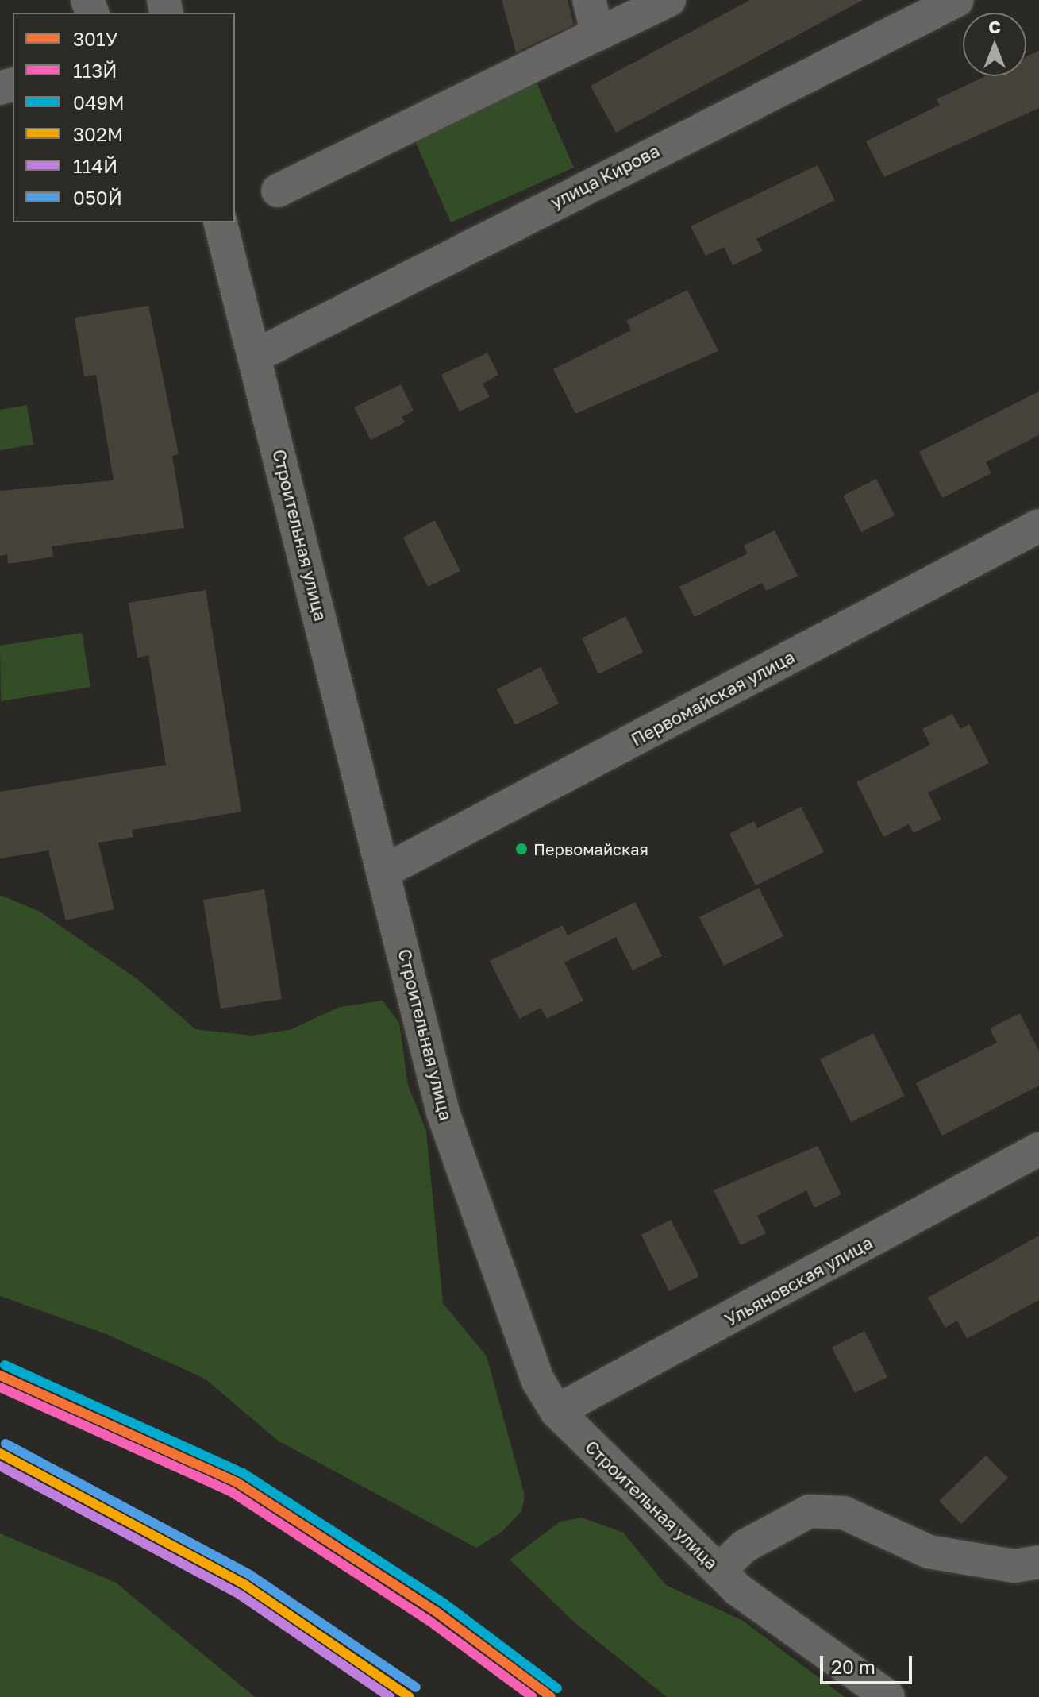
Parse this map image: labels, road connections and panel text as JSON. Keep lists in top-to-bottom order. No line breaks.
{"streets":{"street":["улица Кирова","Строительная улица","Первомайская улица","Ульяновская улица"]},"crossings":[["улица Кирова","Строительная улица"],["Строительная улица","Первомайская улица"],["Строительная улица","Ульяновская улица"]],"places":["Первомайская"],"lines":["transit line 049М","transit line 301У","transit line 113Й","transit line 050Й","transit line 302М","transit line 114Й"],"legend":["301У","113Й","049М","302М","114Й","050Й"],"scale_bar":"20 m","north":"top"}
